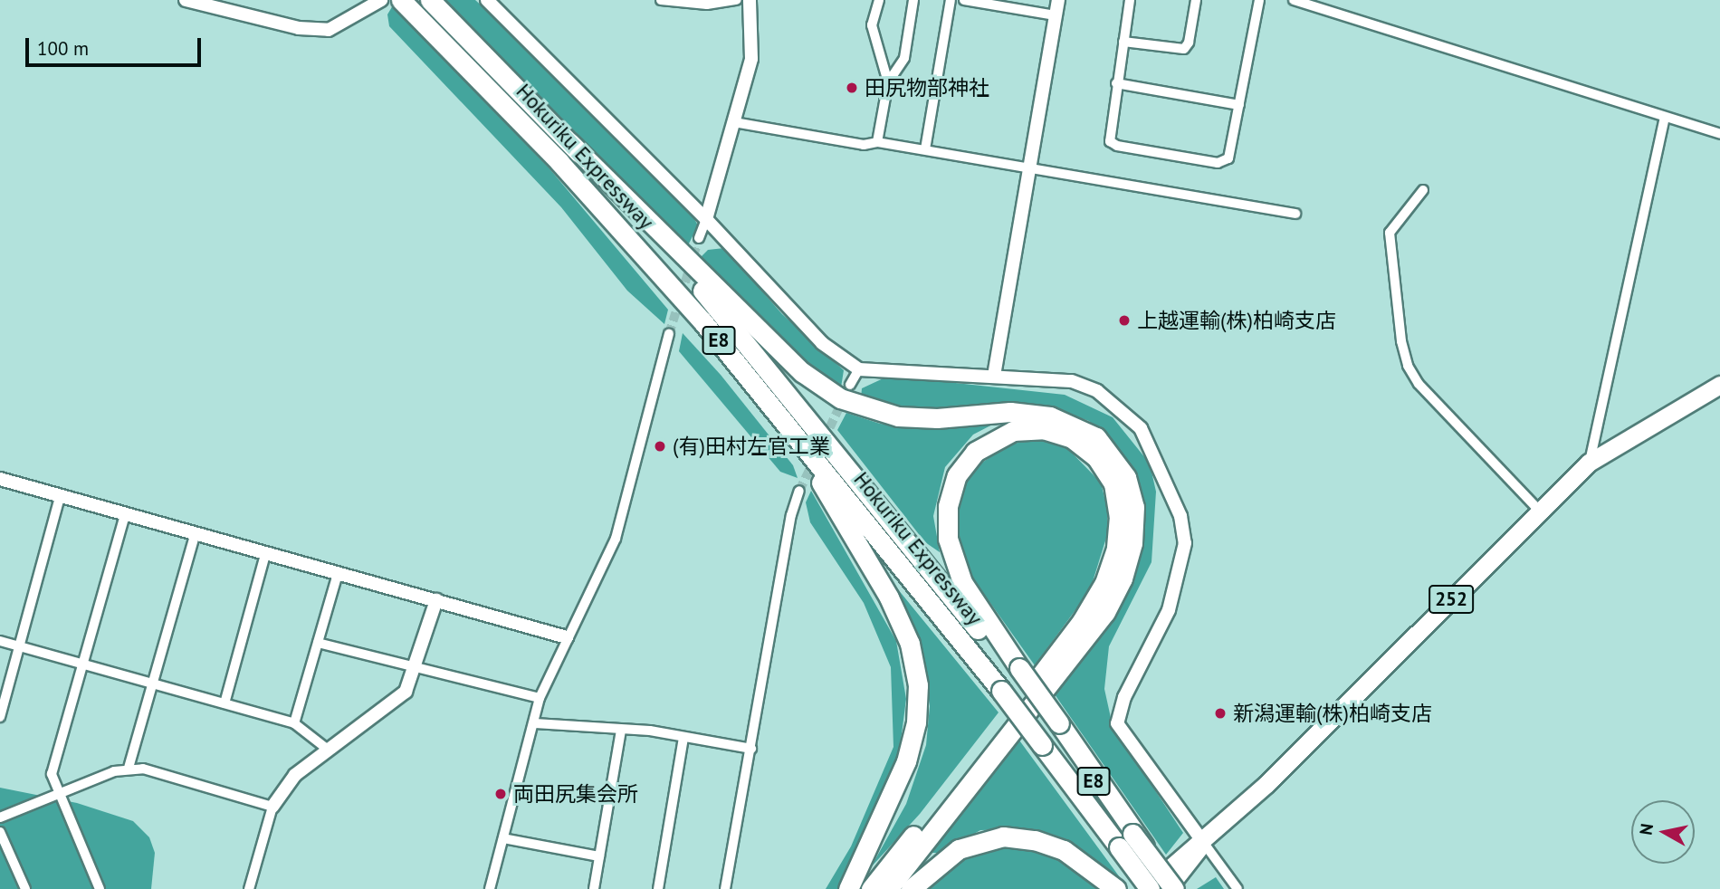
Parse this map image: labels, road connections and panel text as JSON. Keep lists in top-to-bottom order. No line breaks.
{"streets":{"highway":["Hokuriku Expressway","E8","252"]},"crossings":[["Hokuriku Expressway","252"]],"places":["田尻物部神社","上越運輸(株)柏崎支店","(有)田村左官工業","新潟運輸(株)柏崎支店","両田尻集会所"],"scale_bar":"100 m","north":"left"}
